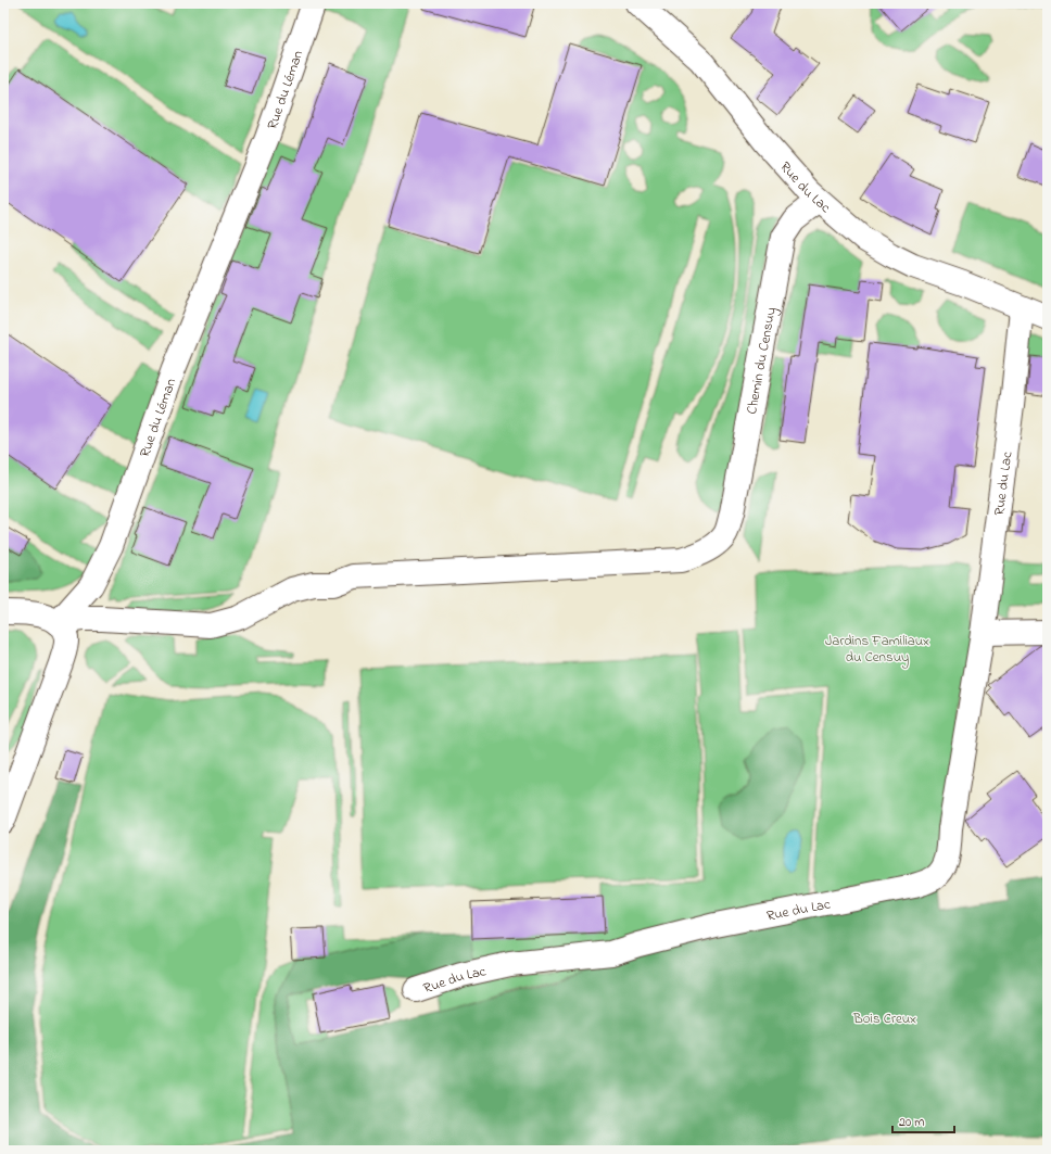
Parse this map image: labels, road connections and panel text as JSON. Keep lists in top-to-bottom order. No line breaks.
{"streets":{"street":["Rue du Léman","Rue du Lac","Chemin du Censuy"]},"crossings":[["Rue du Léman","Chemin du Censuy"],["Rue du Lac","Chemin du Censuy"]],"parks":["Jardins Familiaux du Censuy","Bois Creux"],"scale_bar":"20 m"}
